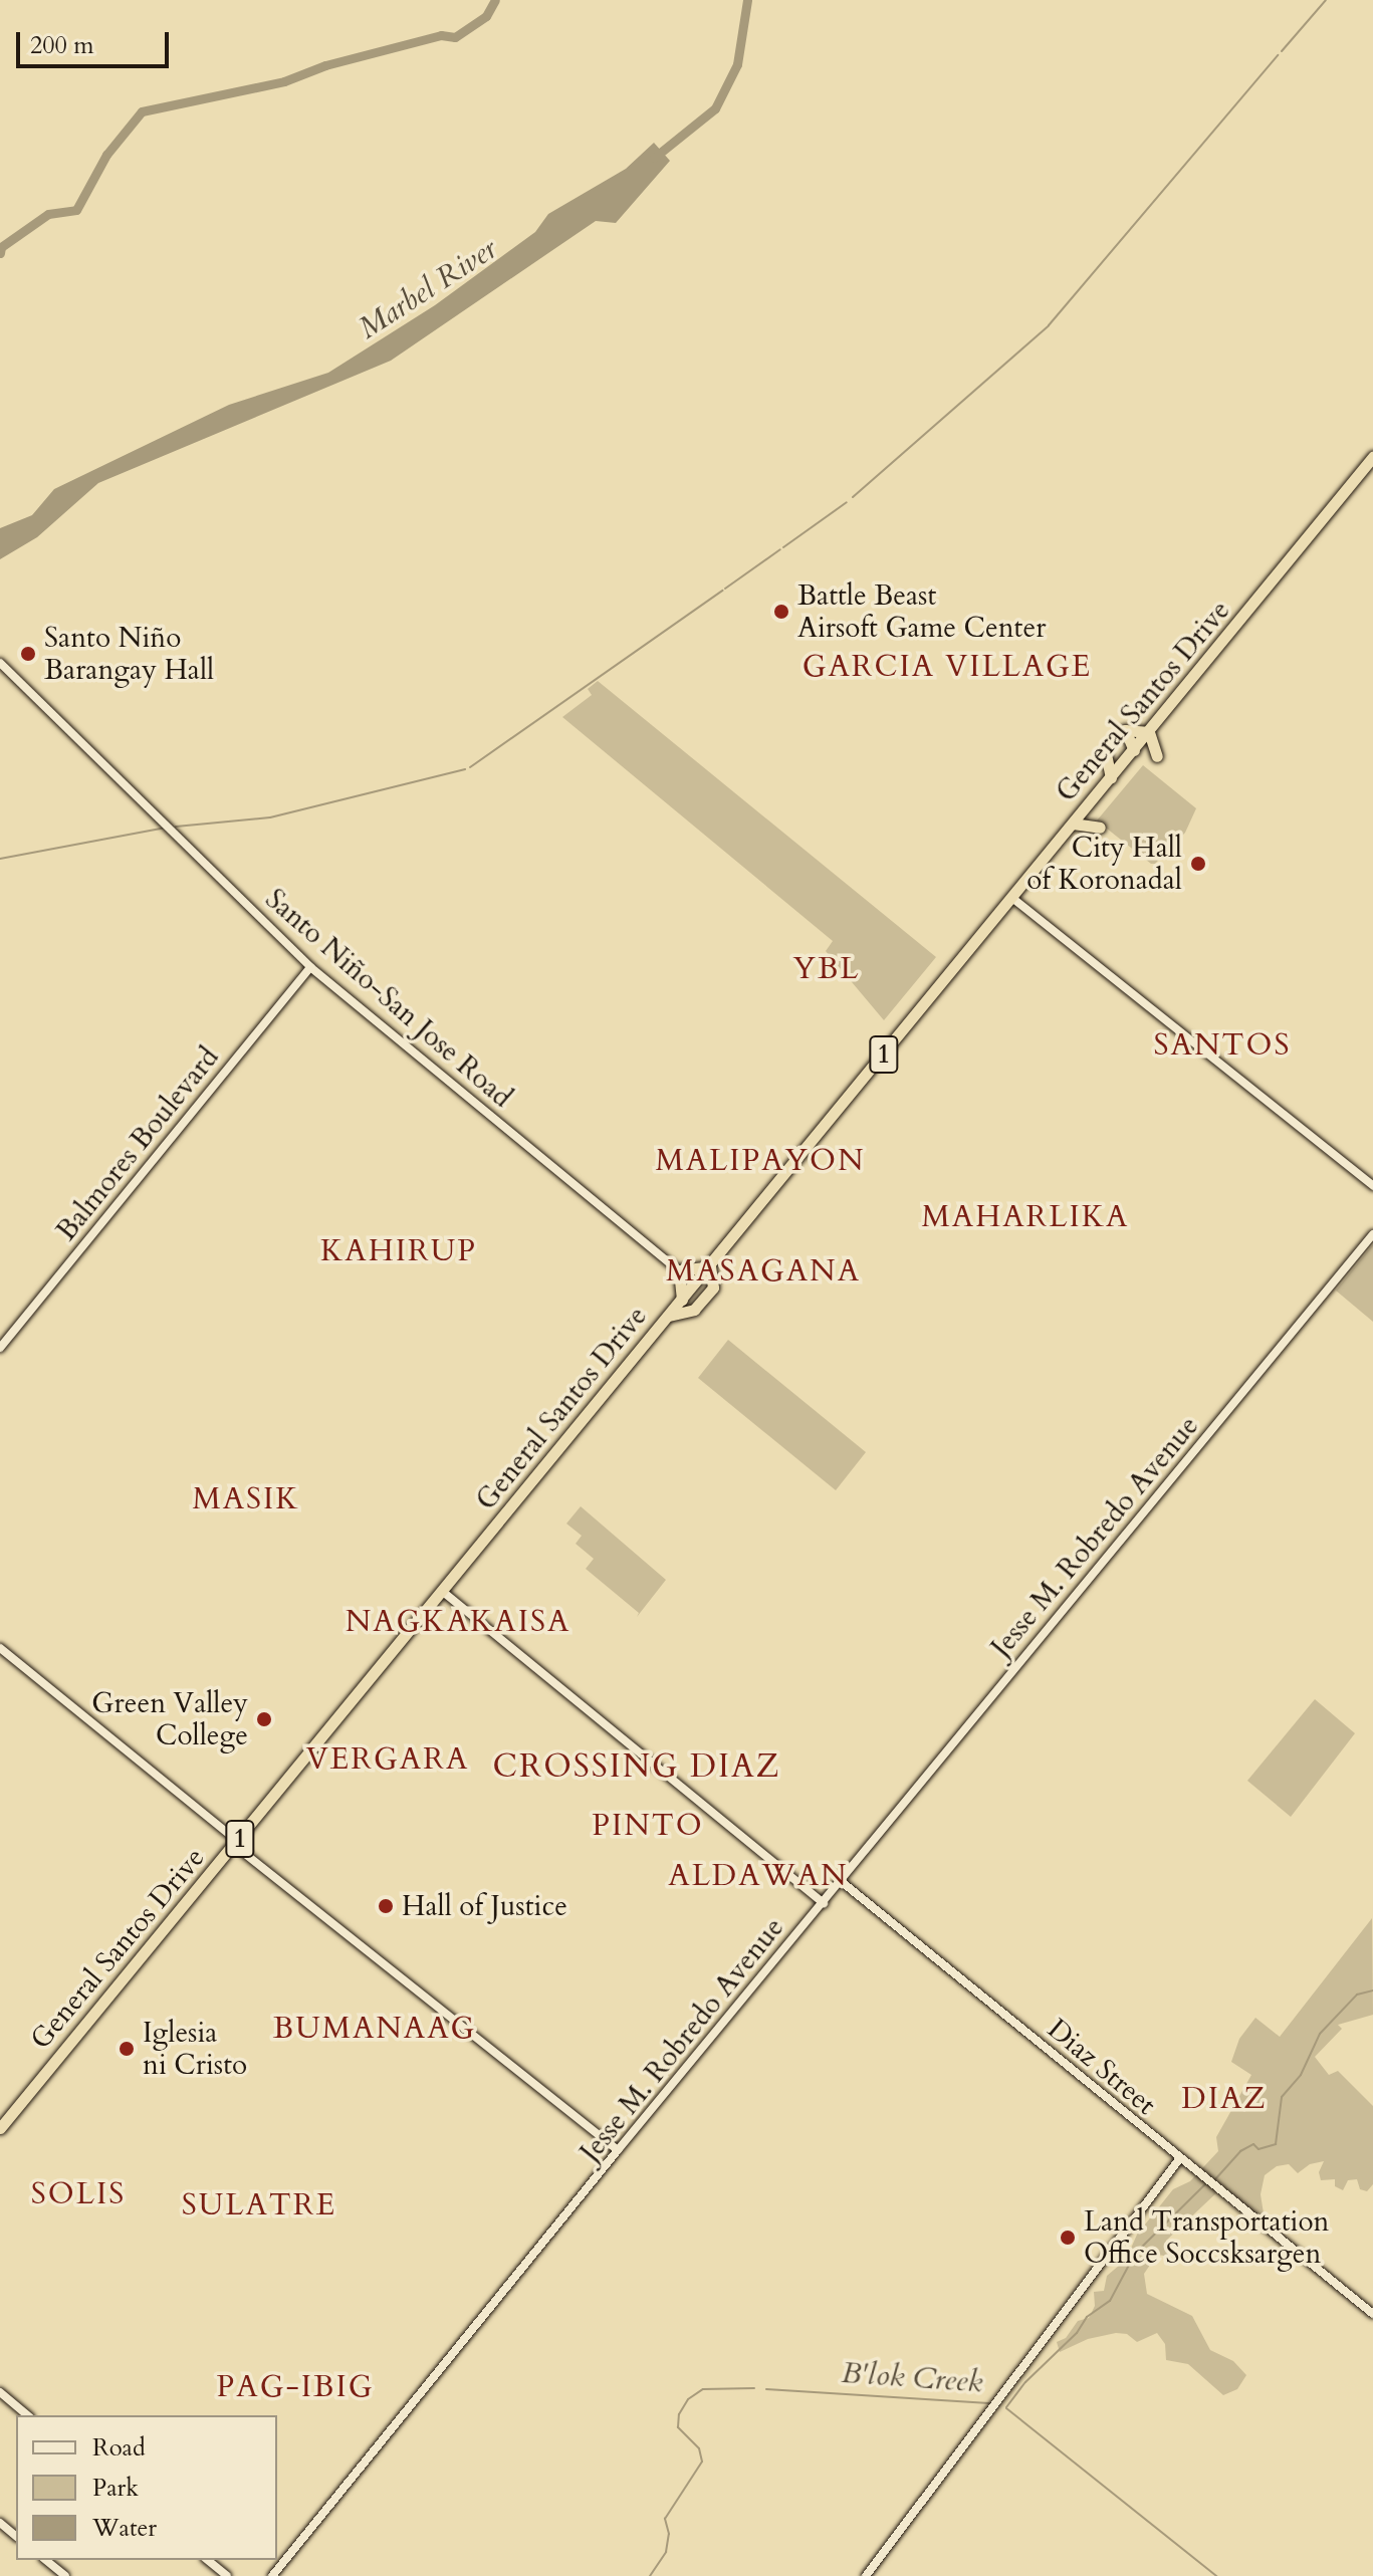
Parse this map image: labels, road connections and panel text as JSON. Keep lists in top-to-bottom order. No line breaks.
{"streets":{"highway":["General Santos Drive","1"],"main road":["Santo Niño-San Jose Road","Balmores Boulevard","Jesse M. Robredo Avenue","Diaz Street"]},"crossings":[["General Santos Drive","Santo Niño-San Jose Road"],["Santo Niño-San Jose Road","Balmores Boulevard"],["Jesse M. Robredo Avenue","Diaz Street"]],"districts":["GARCIA VILLAGE","YBL","SANTOS","MALIPAYON","MAHARLIKA","KAHIRUP","MASAGANA","MASIK","NAGKAKAISA","VERGARA","CROSSING DIAZ","PINTO","ALDAWAN","BUMANAAG","DIAZ","SOLIS","SULATRE","PAG-IBIG"],"water":["Marbel River","B'lok Creek"],"places":["Battle Beast Airsoft Game Center","Santo Niño Barangay Hall","City Hall of Koronadal","Green Valley College","Hall of Justice","Iglesia ni Cristo","Land Transportation Office Soccsksargen"],"legend":["Road","Park","Water"],"scale_bar":"200 m"}
